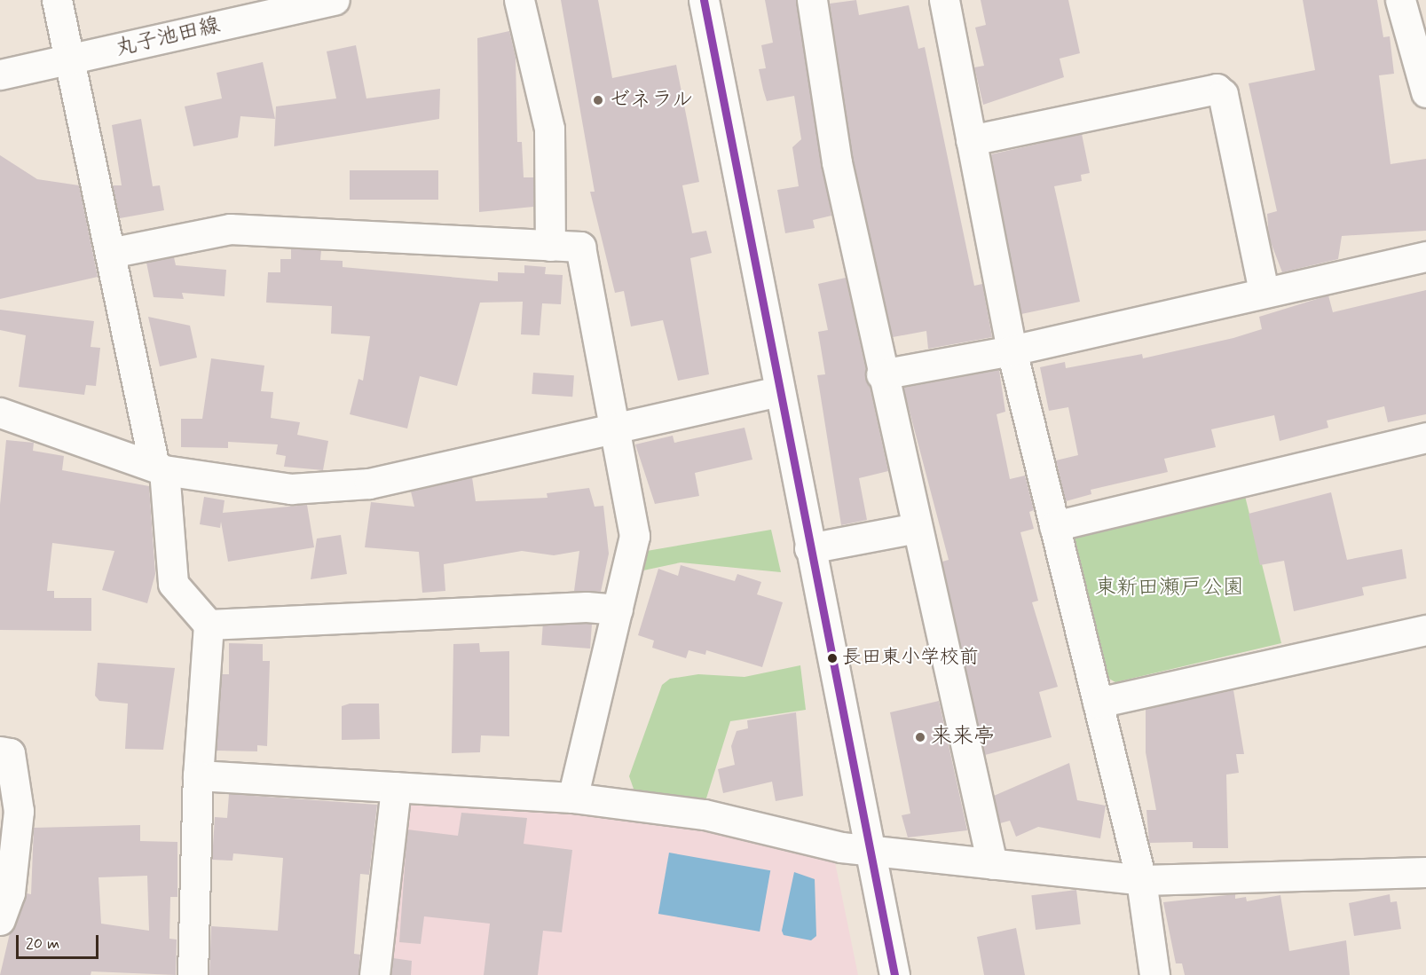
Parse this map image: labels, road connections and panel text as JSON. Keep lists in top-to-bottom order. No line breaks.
{"streets":{"street":["丸子池田線"]},"parks":["東新田瀬戸公園"],"places":["ゼネラル","長田東小学校前","来来亭"],"scale_bar":"20 m"}
